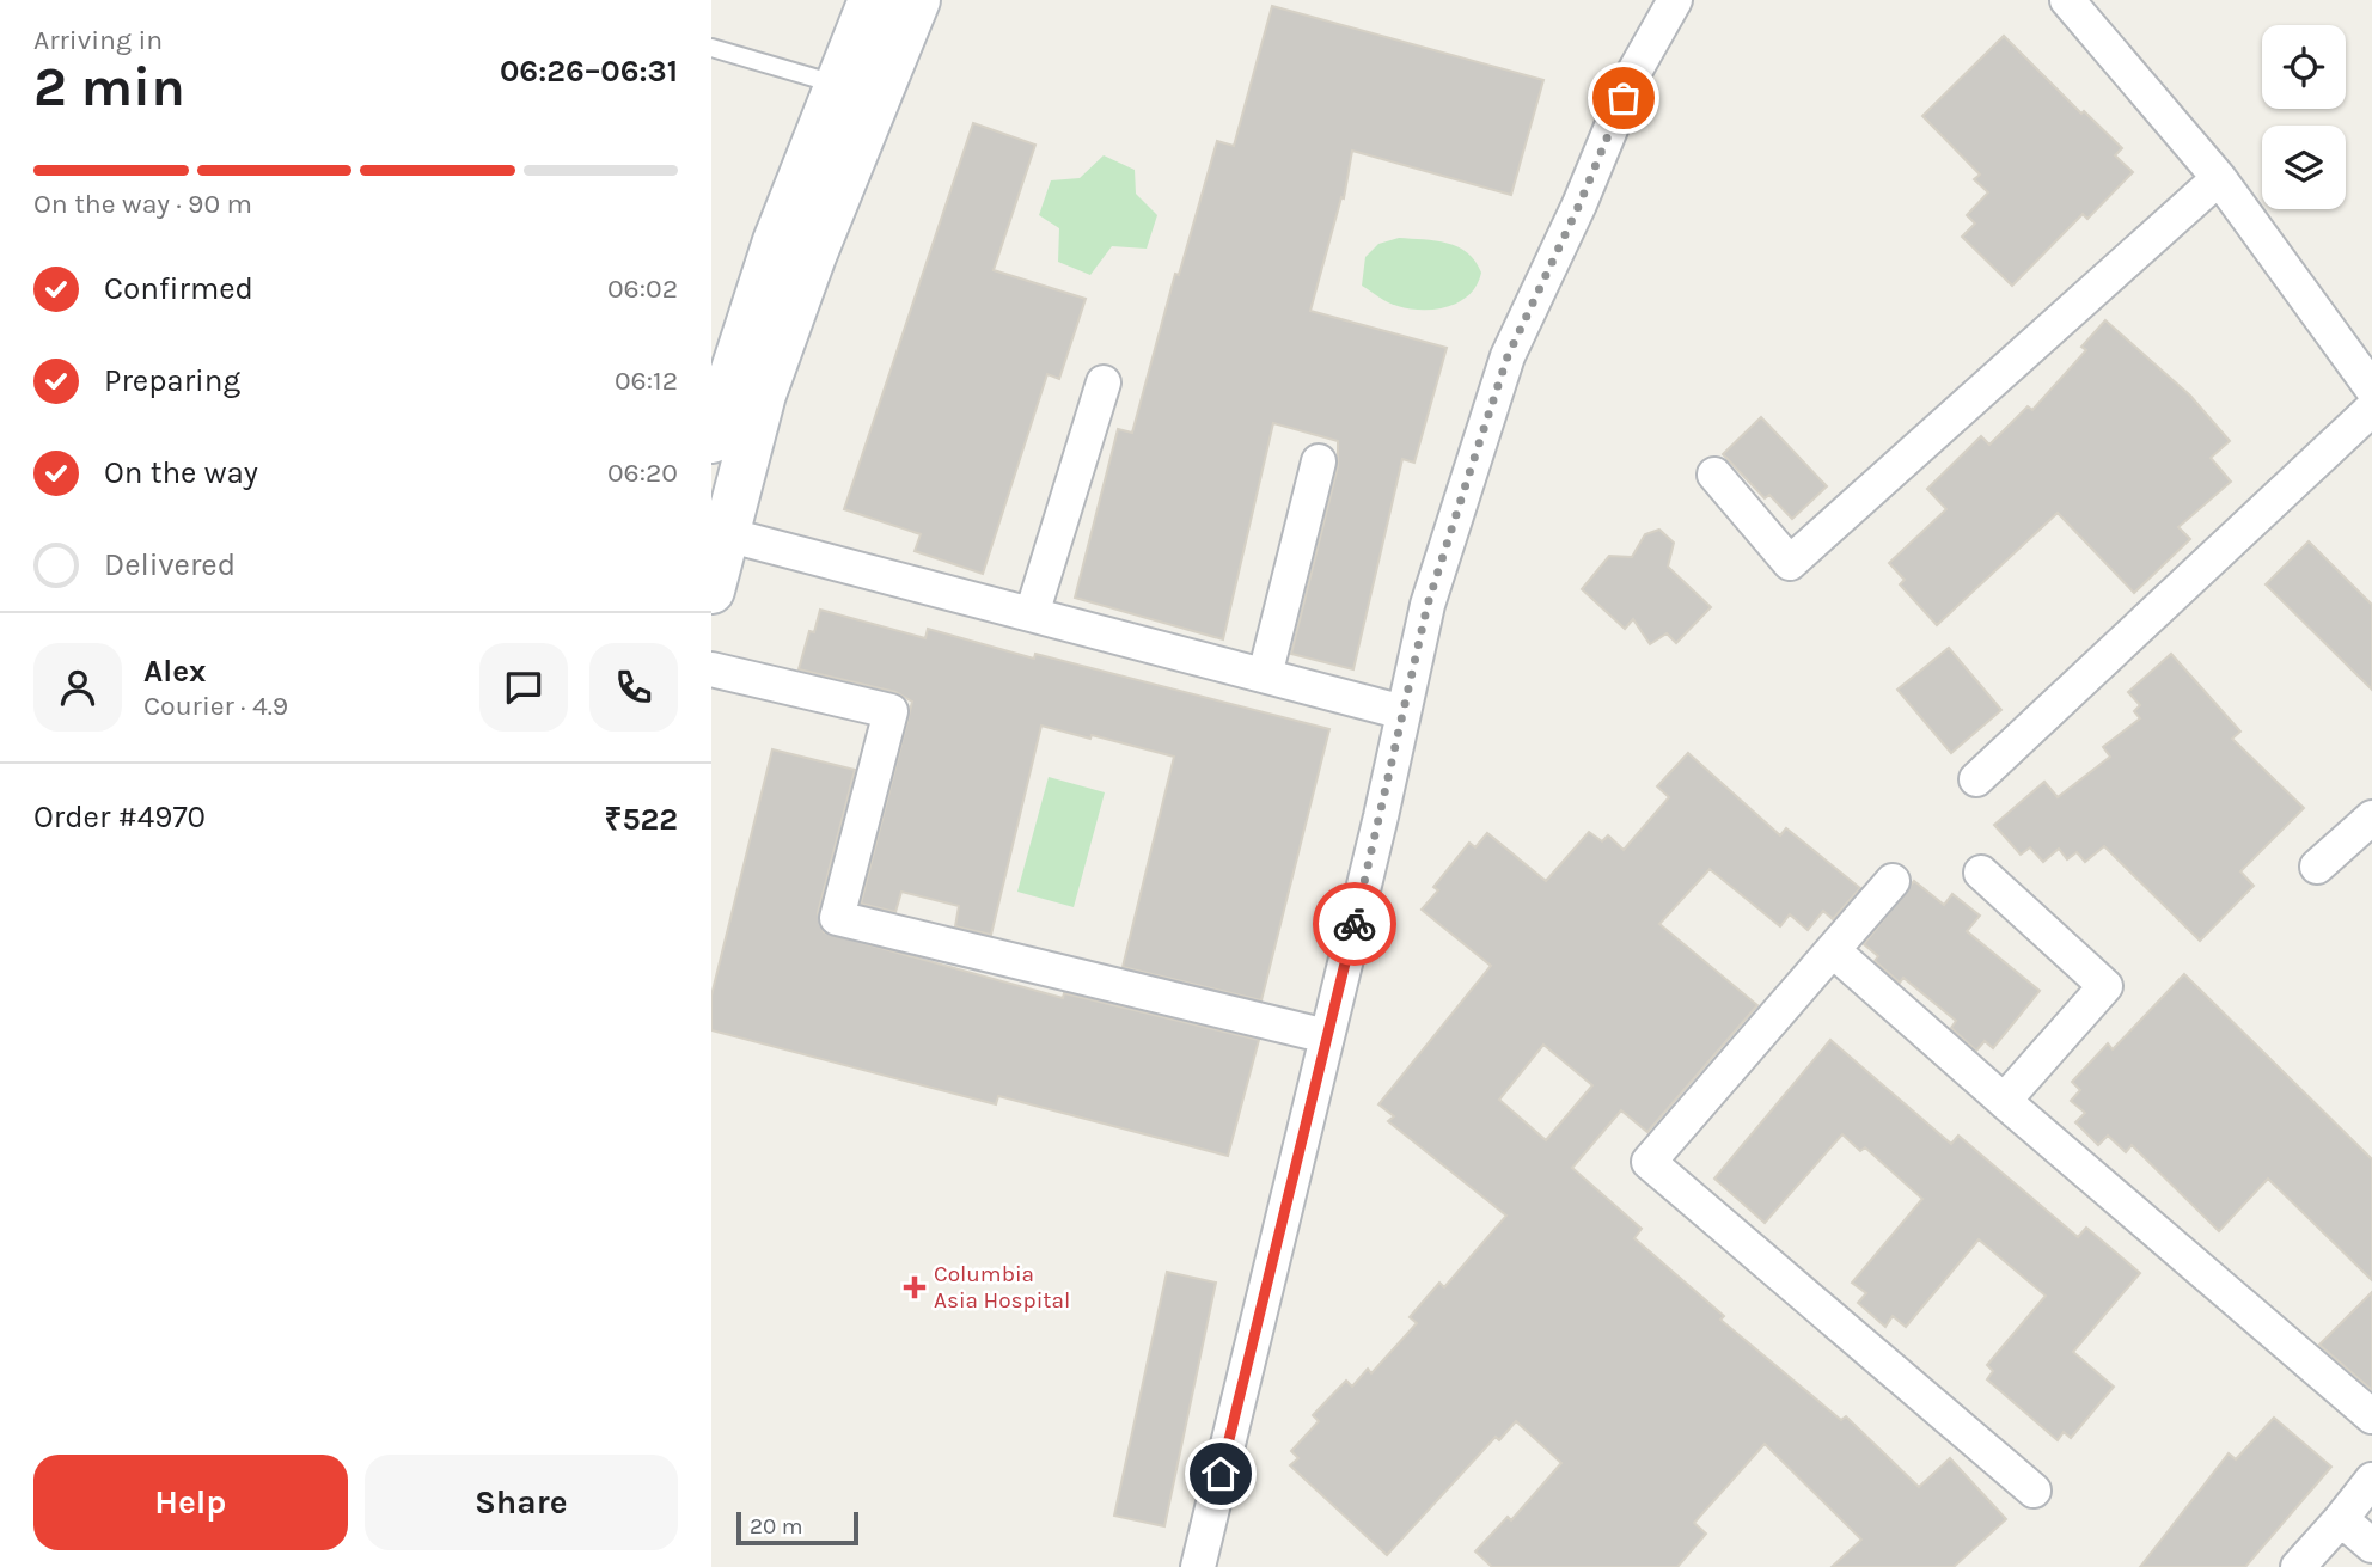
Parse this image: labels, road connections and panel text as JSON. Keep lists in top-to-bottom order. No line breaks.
{"places":{"health":["Columbia Asia Hospital"]},"scale_bar":"20 m","page":{"heading":["2 min","Arriving in","06:26–06:31"],"panel":["Alex","Courier · 4.9","Order #4970","₹522"],"bar":"On the way · 90 m","list":[["Confirmed","06:02"],["Preparing","06:12"],["On the way","06:20"],"Delivered"],"buttons":["Help","Share"],"scale":"20 m"}}
